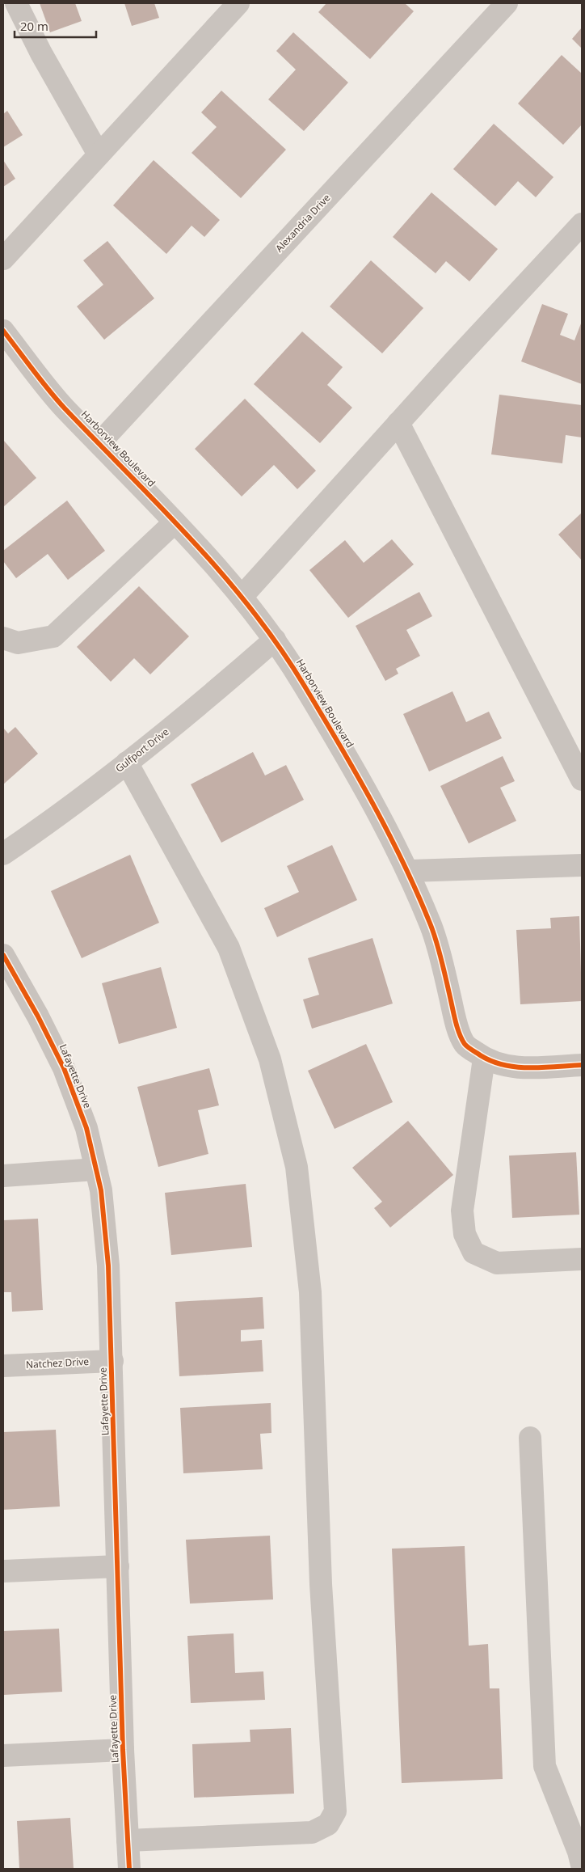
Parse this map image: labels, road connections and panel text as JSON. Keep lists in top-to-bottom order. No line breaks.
{"streets":{"street":["Alexandria Drive","Harborview Boulevard","Gulfport Drive","Lafayette Drive","Natchez Drive"]},"crossings":[["Alexandria Drive","Harborview Boulevard"],["Harborview Boulevard","Gulfport Drive"],["Lafayette Drive","Natchez Drive"]],"scale_bar":"20 m"}
